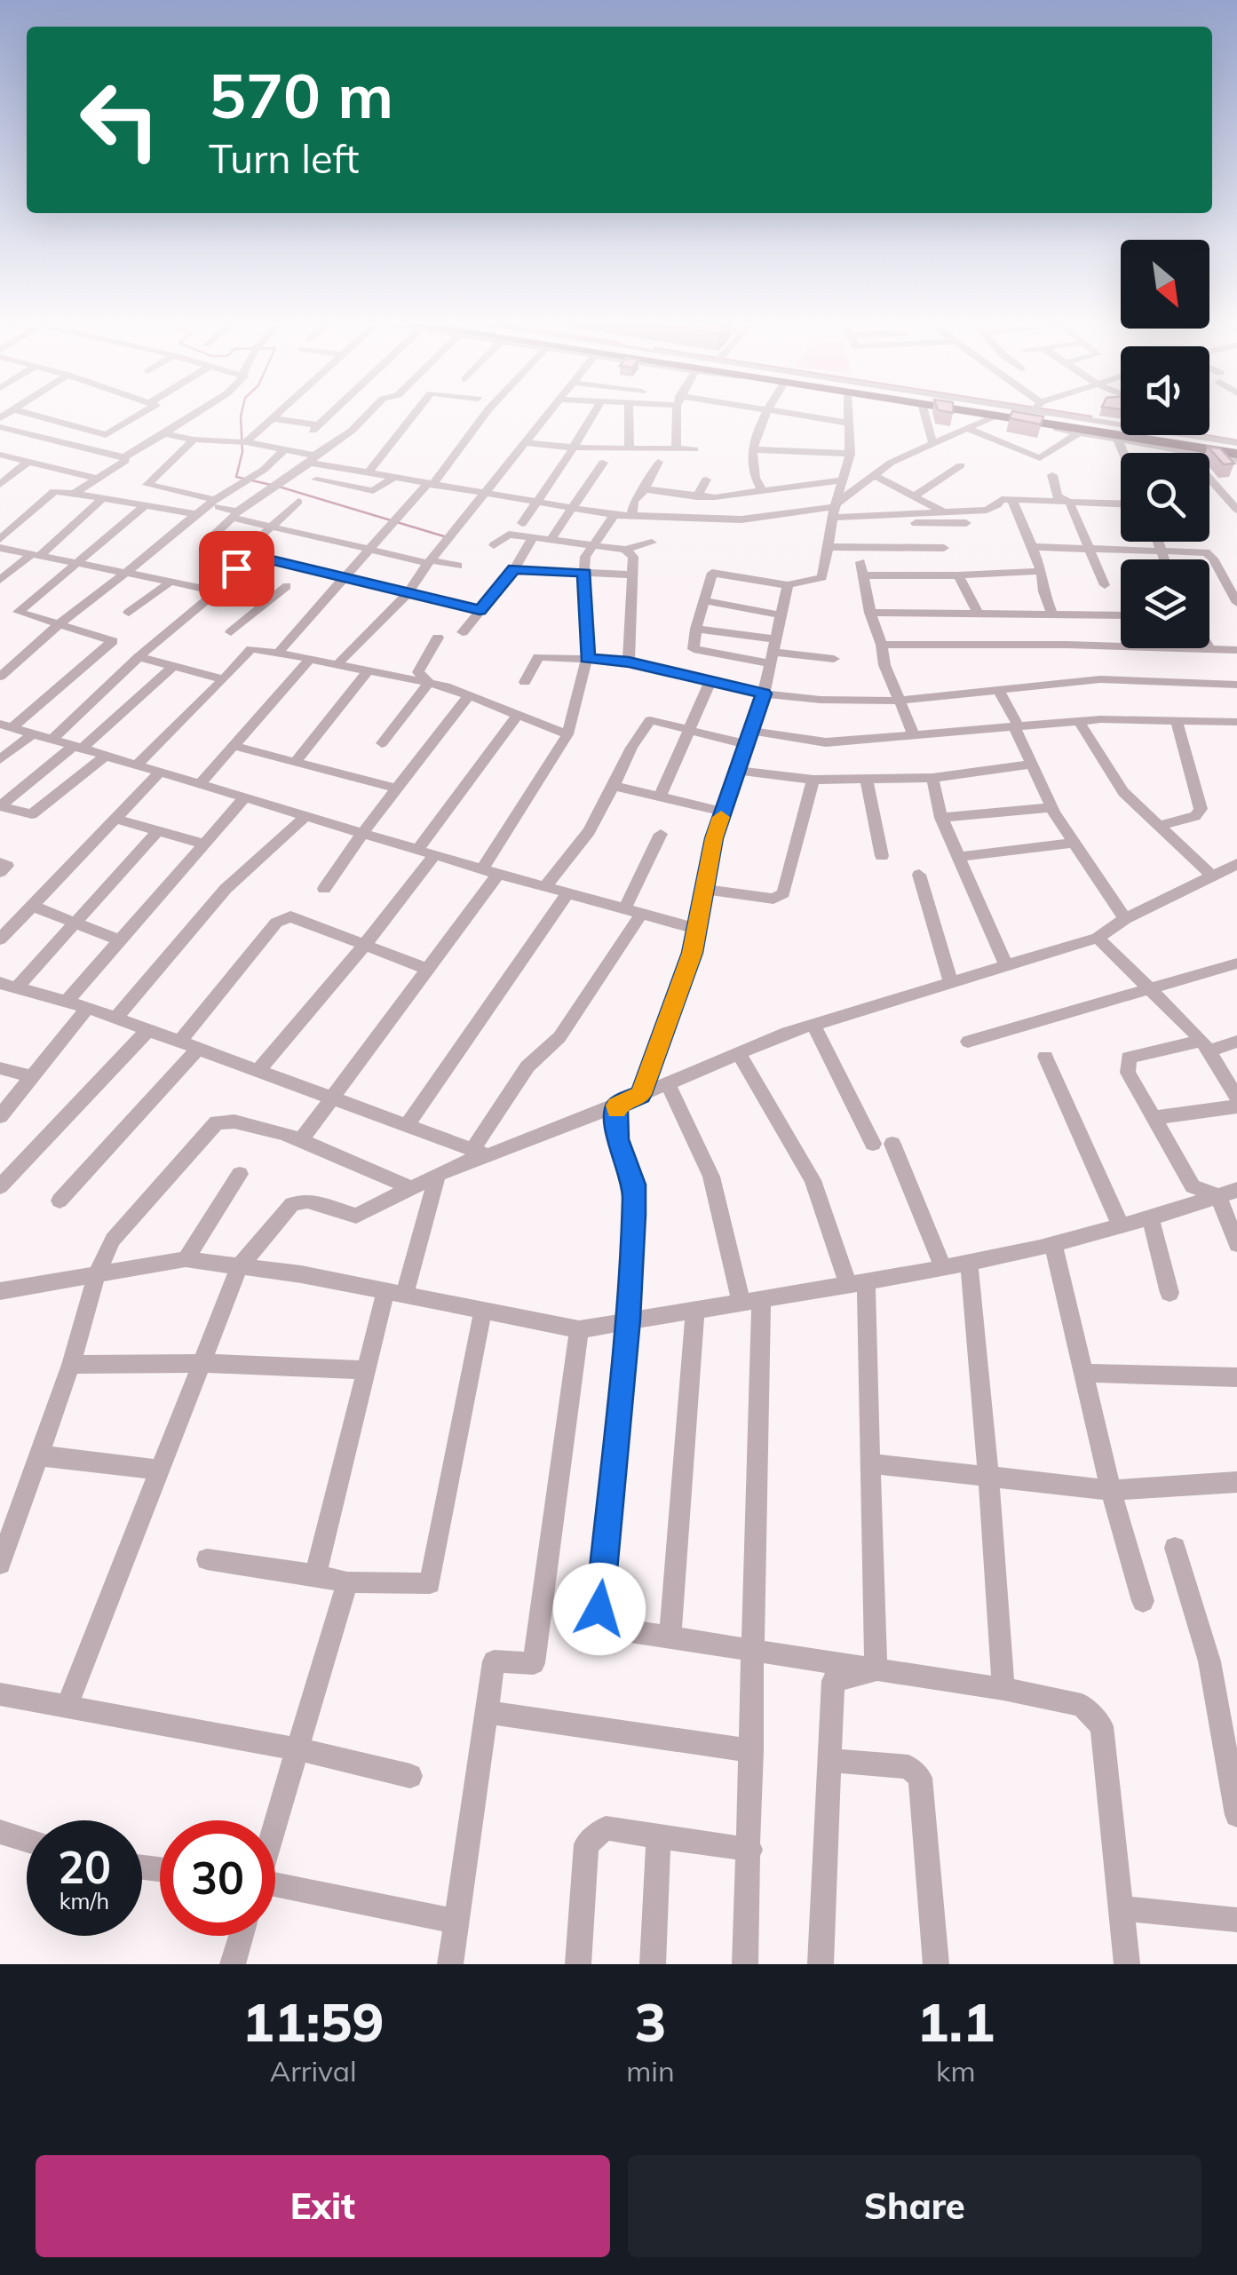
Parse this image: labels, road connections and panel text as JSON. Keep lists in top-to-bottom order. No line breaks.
{"north":"bottom right","page":{"turn":["570 m","Turn left"],"speed":"20 km/h","limit":"30","eta":["11:59","Arrival","3","min","1.1","km"],"buttons":["Exit","Share"]}}
